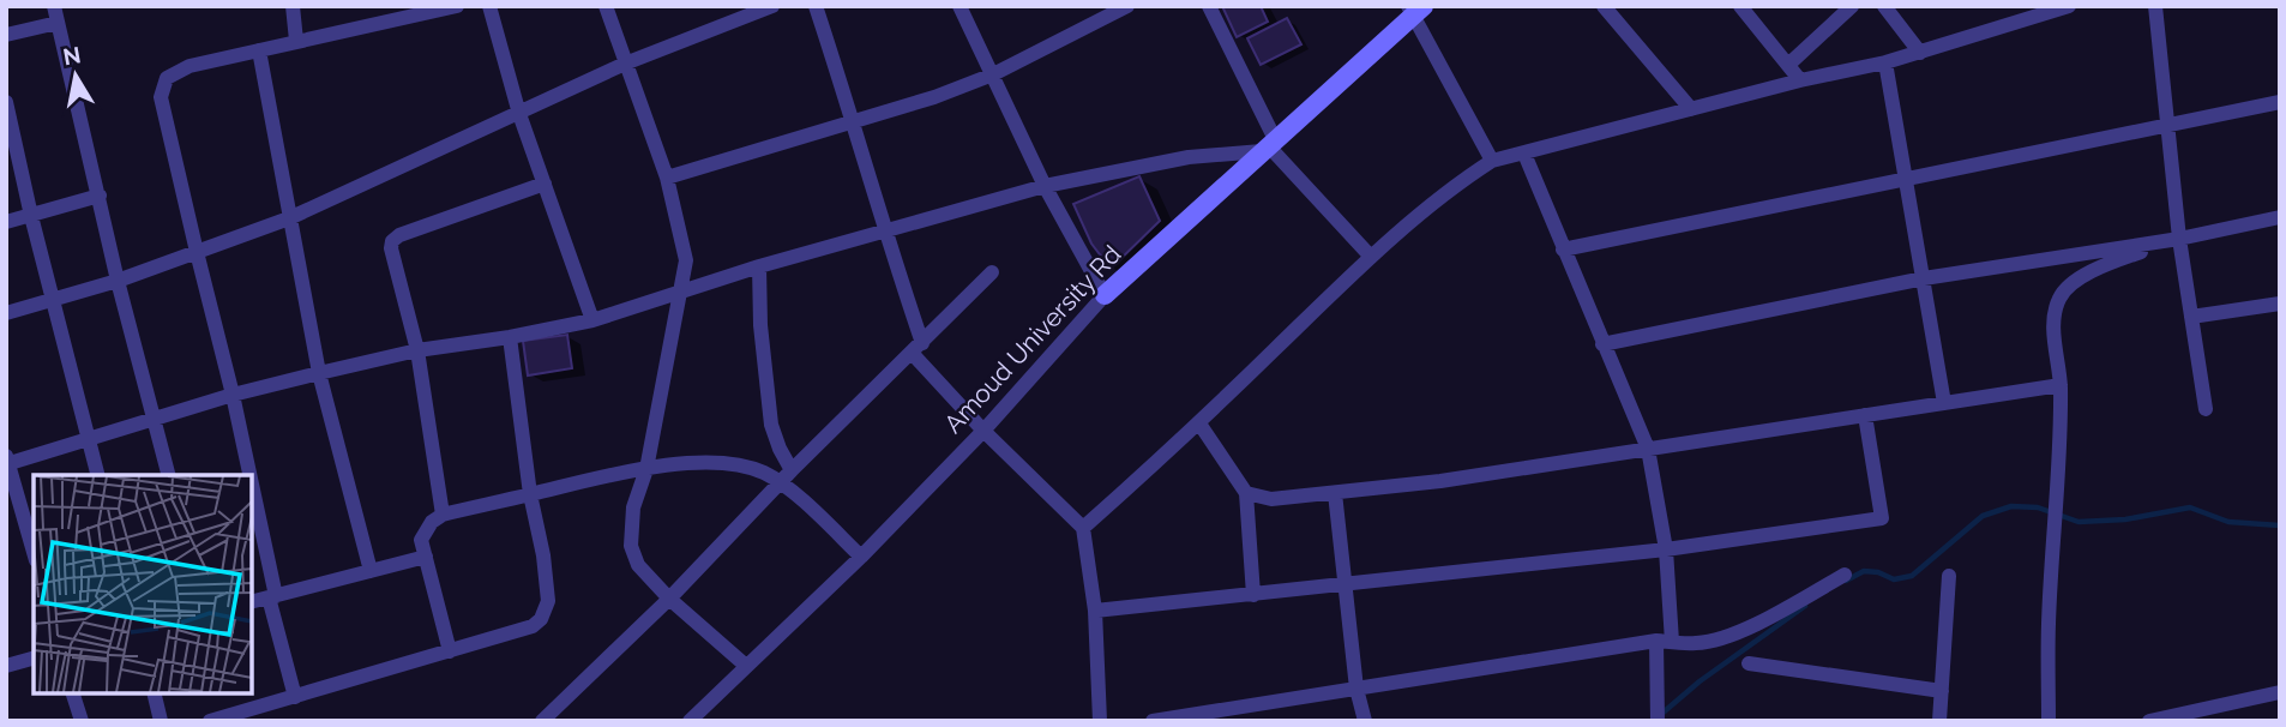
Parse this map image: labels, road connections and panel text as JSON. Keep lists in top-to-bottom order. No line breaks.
{"streets":{"street":["Amoud University Rd"]},"north":"top"}
